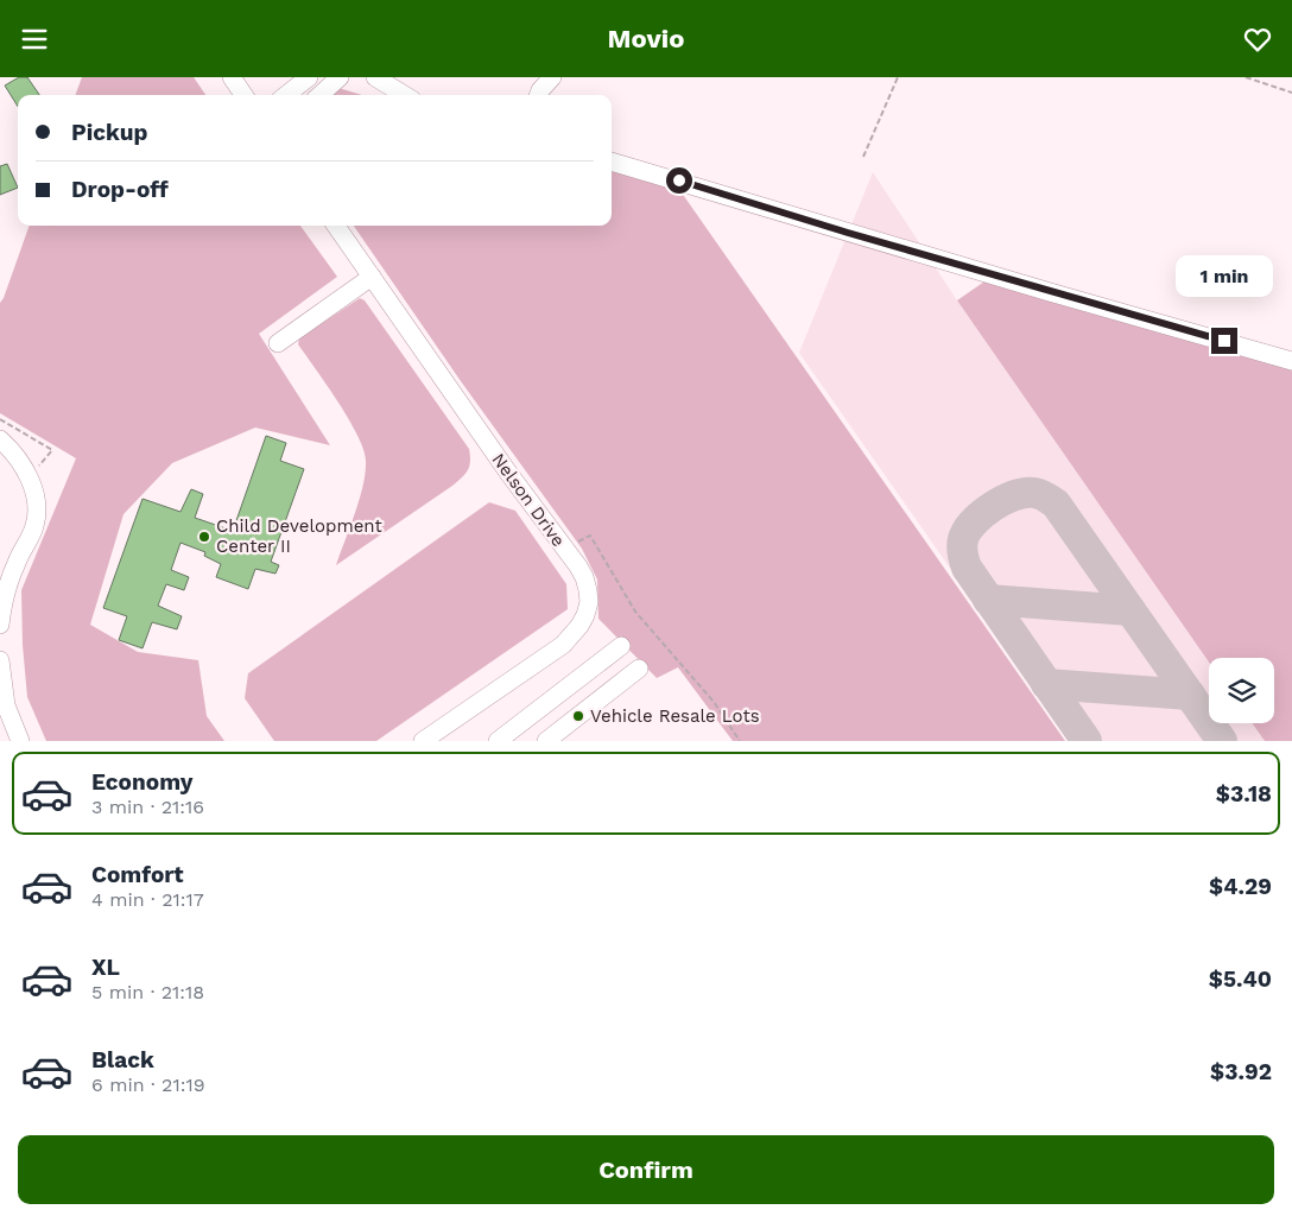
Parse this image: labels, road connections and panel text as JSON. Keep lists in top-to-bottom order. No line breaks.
{"streets":{"street":["Nelson Drive"]},"places":["Child Development Center II","Vehicle Resale Lots"],"page":{"header":"Movio","banner":["Pickup","Drop-off"],"bubble":"1 min","list":[{"name":"Economy","note":"3 min · 21:16","value":"$3.18"},{"name":"Comfort","note":"4 min · 21:17","value":"$4.29"},{"name":"XL","note":"5 min · 21:18","value":"$5.40"},{"name":"Black","note":"6 min · 21:19","value":"$3.92"}],"buttons":"Confirm"}}
